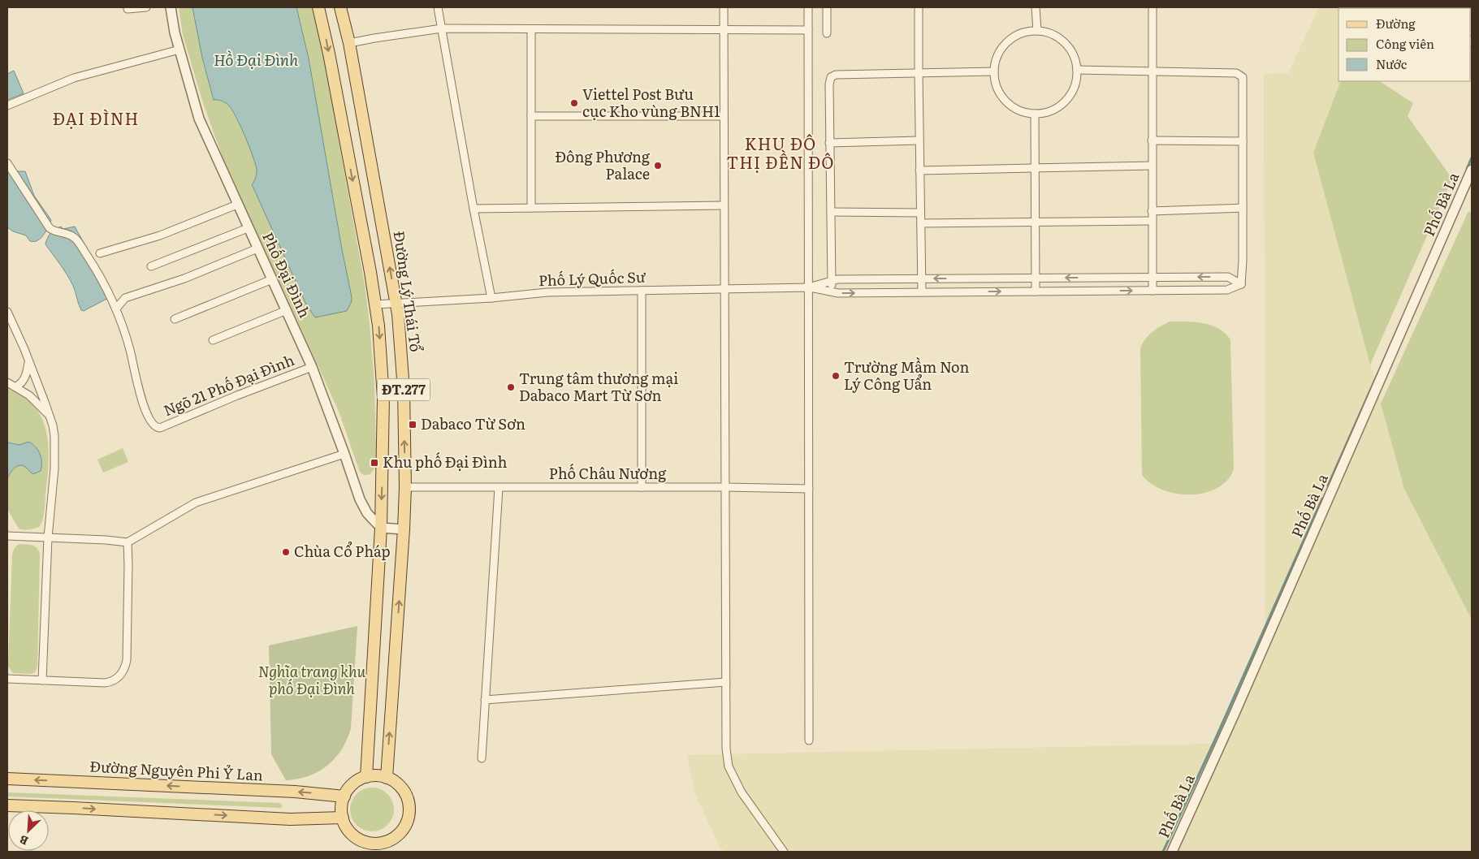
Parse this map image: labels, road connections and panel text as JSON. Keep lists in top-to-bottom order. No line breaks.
{"streets":{"main road":["Đường Lý Thái Tổ","ĐT.277","Đường Nguyên Phi Ỷ Lan"],"street":["Phố Bà La","Phố Đại Đình","Phố Lý Quốc Sư","Ngõ 21 Phố Đại Đình","Phố Châu Nương"]},"crossings":[["Phố Đại Đình","Ngõ 21 Phố Đại Đình"],["Phố Đại Đình","ĐT.277"],["Phố Lý Quốc Sư","Đường Lý Thái Tổ"],["Phố Lý Quốc Sư","ĐT.277"],["Đường Lý Thái Tổ","ĐT.277"],["Đường Lý Thái Tổ","Phố Châu Nương"],["Đường Lý Thái Tổ","Đường Nguyên Phi Ỷ Lan"],["ĐT.277","Đường Nguyên Phi Ỷ Lan"]],"districts":["ĐẠI ĐÌNH","KHU ĐÔ THỊ ĐỀN ĐÔ"],"water":["Hồ Đại Đình"],"parks":["Nghĩa trang khu phố Đại Đình"],"places":{"other":["Viettel Post Bưu cục Kho vùng BNH1","Đông Phương Palace","Trường Mầm Non Lý Công Uẩn","Trung tâm thương mại Dabaco Mart Từ Sơn","Chùa Cổ Pháp"],"transit":["Dabaco Từ Sơn","Khu phố Đại Đình"]},"legend":["Đường","Công viên","Nước"],"north":"bottom left"}
